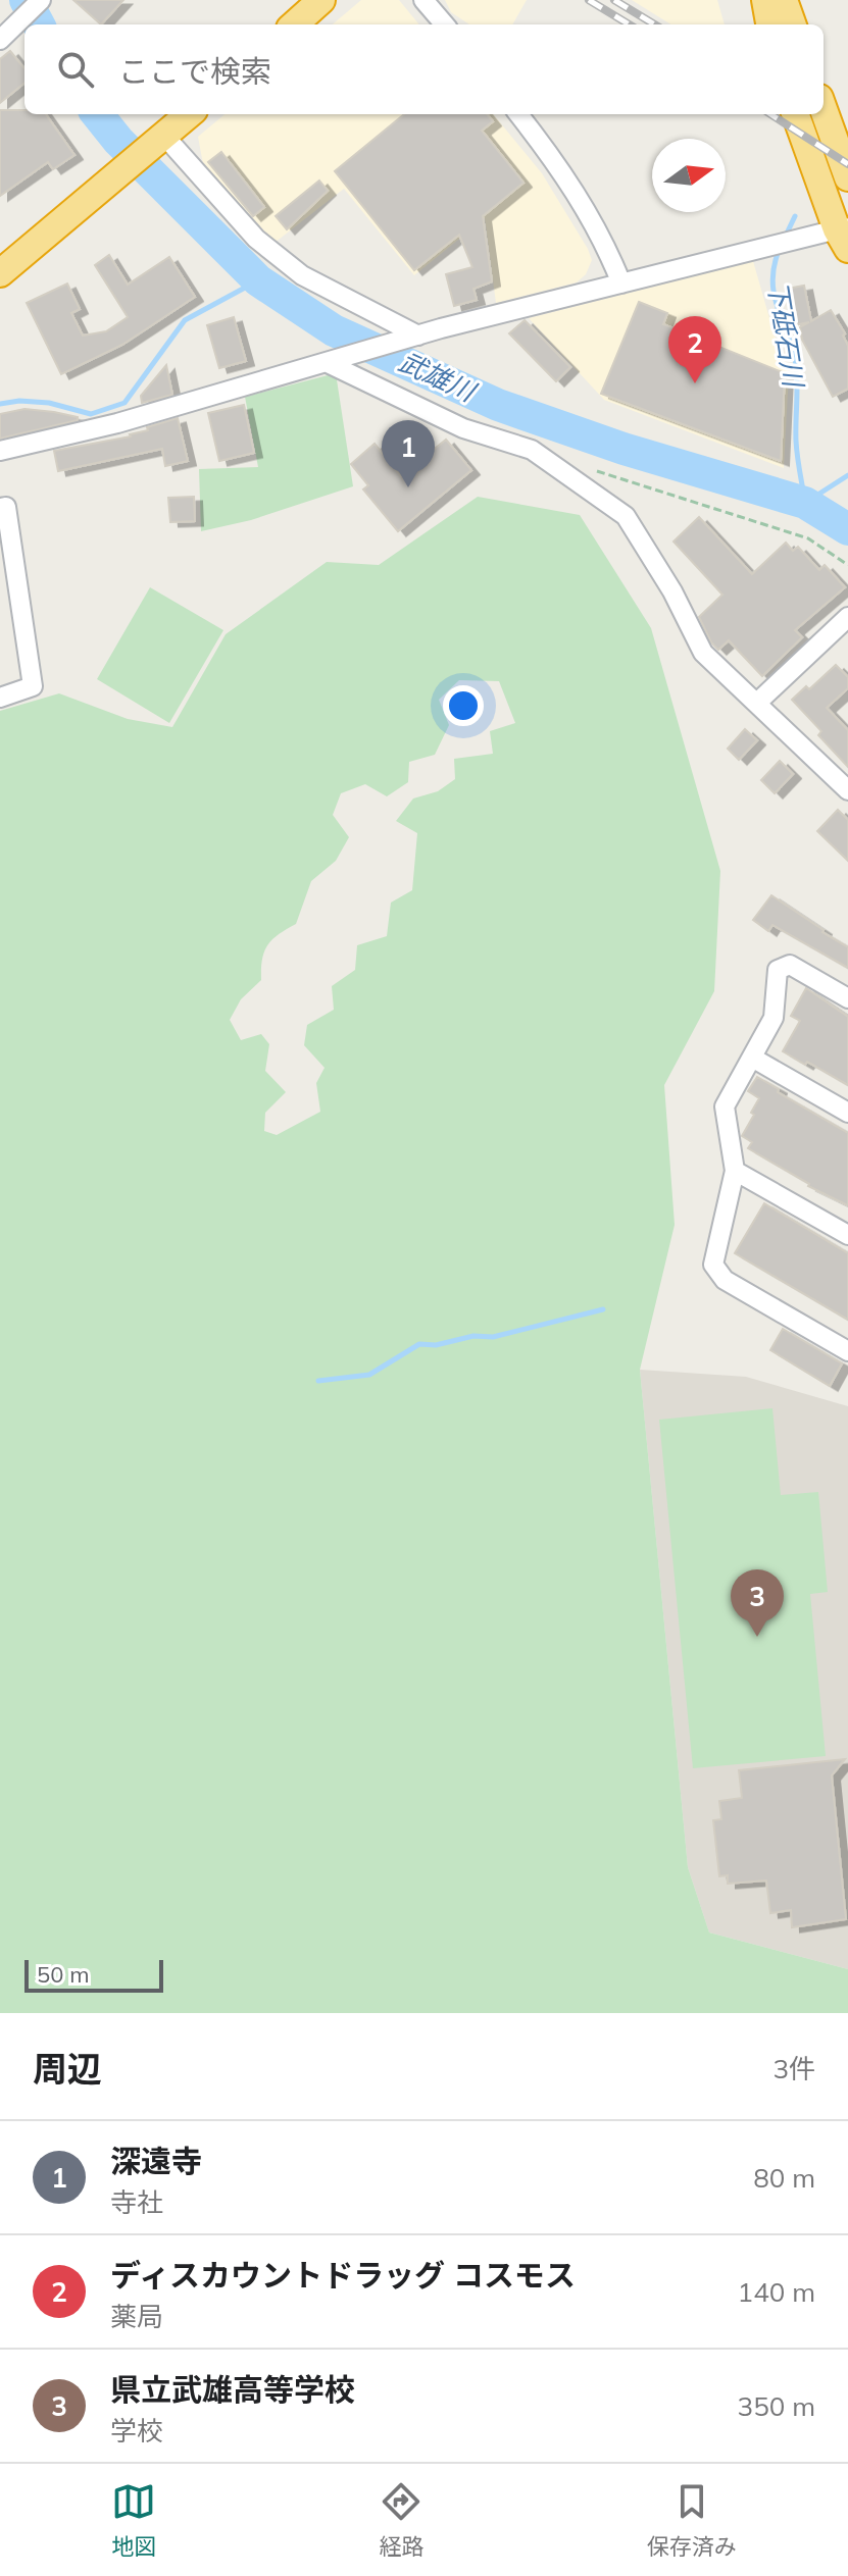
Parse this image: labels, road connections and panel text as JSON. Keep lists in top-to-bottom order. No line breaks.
{"water":["下砥石川","武雄川"],"scale_bar":"50 m","north":"right","page":{"search":"ここで検索","pins":["2","1","3"],"scale":"50 m","heading":["周辺","3件"],"list":[{"mark":"1","name":"深遠寺","note":"寺社","value":"80 m"},{"mark":"2","name":"ディスカウントドラッグ コスモス","note":"薬局","value":"140 m"},{"mark":"3","name":"県立武雄高等学校","note":"学校","value":"350 m"}],"nav":["地図","経路","保存済み"]}}
